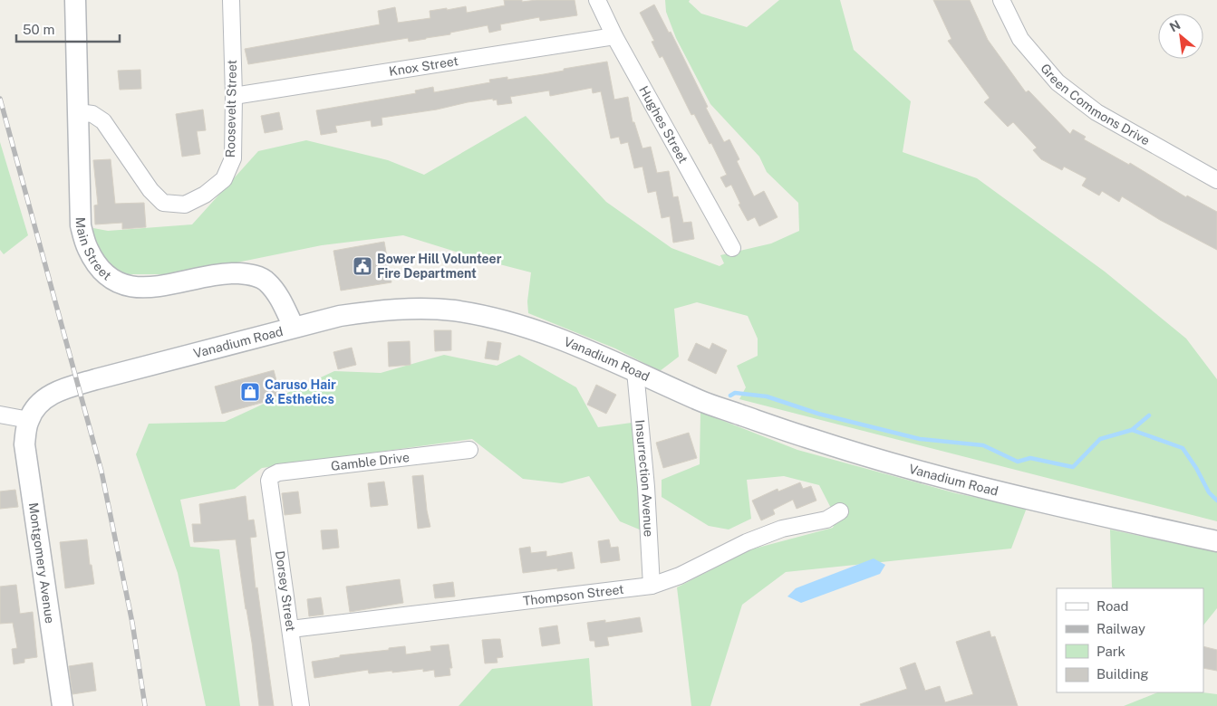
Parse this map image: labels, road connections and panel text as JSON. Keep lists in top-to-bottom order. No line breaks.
{"streets":{"street":["Knox Street","Green Commons Drive","Roosevelt Street","Hughes Street","Main Street","Vanadium Road","Gamble Drive","Insurrection Avenue","Montgomery Avenue","Dorsey Street","Thompson Street"]},"crossings":[["Knox Street","Roosevelt Street"],["Knox Street","Hughes Street"],["Roosevelt Street","Main Street"],["Main Street","Vanadium Road"],["Vanadium Road","Insurrection Avenue"],["Vanadium Road","Montgomery Avenue"],["Gamble Drive","Dorsey Street"],["Insurrection Avenue","Thompson Street"],["Dorsey Street","Thompson Street"]],"places":{"public building":["Bower Hill Volunteer Fire Department"],"shop":["Caruso Hair & Esthetics"]},"legend":["Road","Railway","Park","Building"],"scale_bar":"50 m","north":"top left"}
